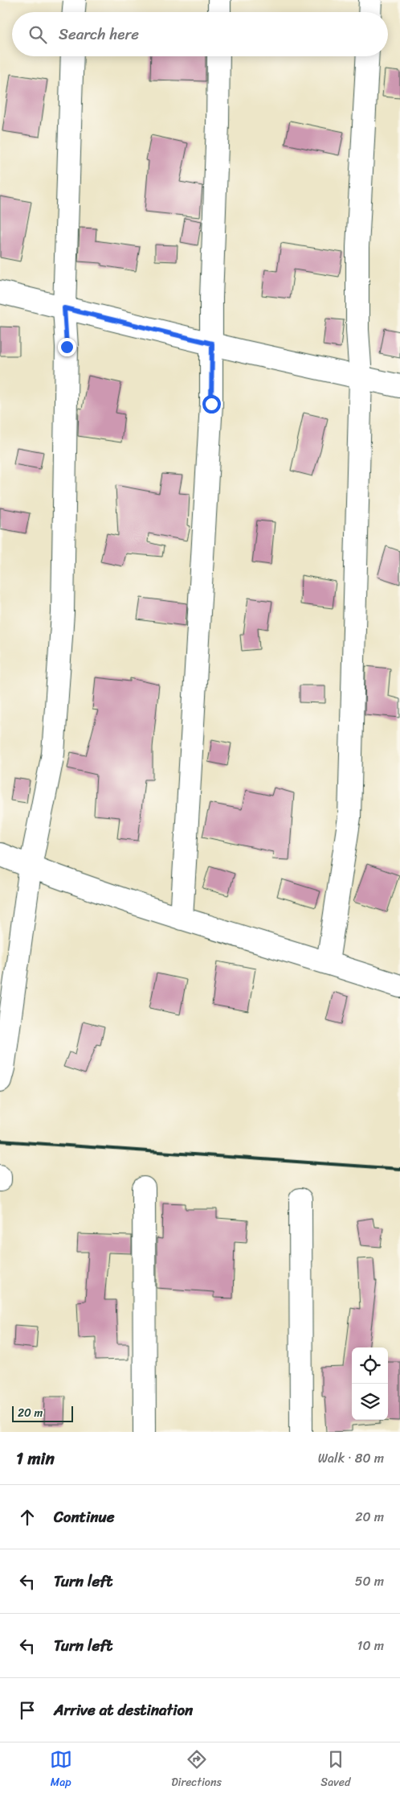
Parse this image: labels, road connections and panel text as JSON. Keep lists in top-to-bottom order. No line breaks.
{"scale_bar":"20 m","page":{"search":"Search here","scale":"20 m","heading":["1 min","Walk · 80 m"],"list":[["Continue","20 m"],["Turn left","50 m"],["Turn left","10 m"],"Arrive at destination"],"nav":["Map","Directions","Saved"]}}
